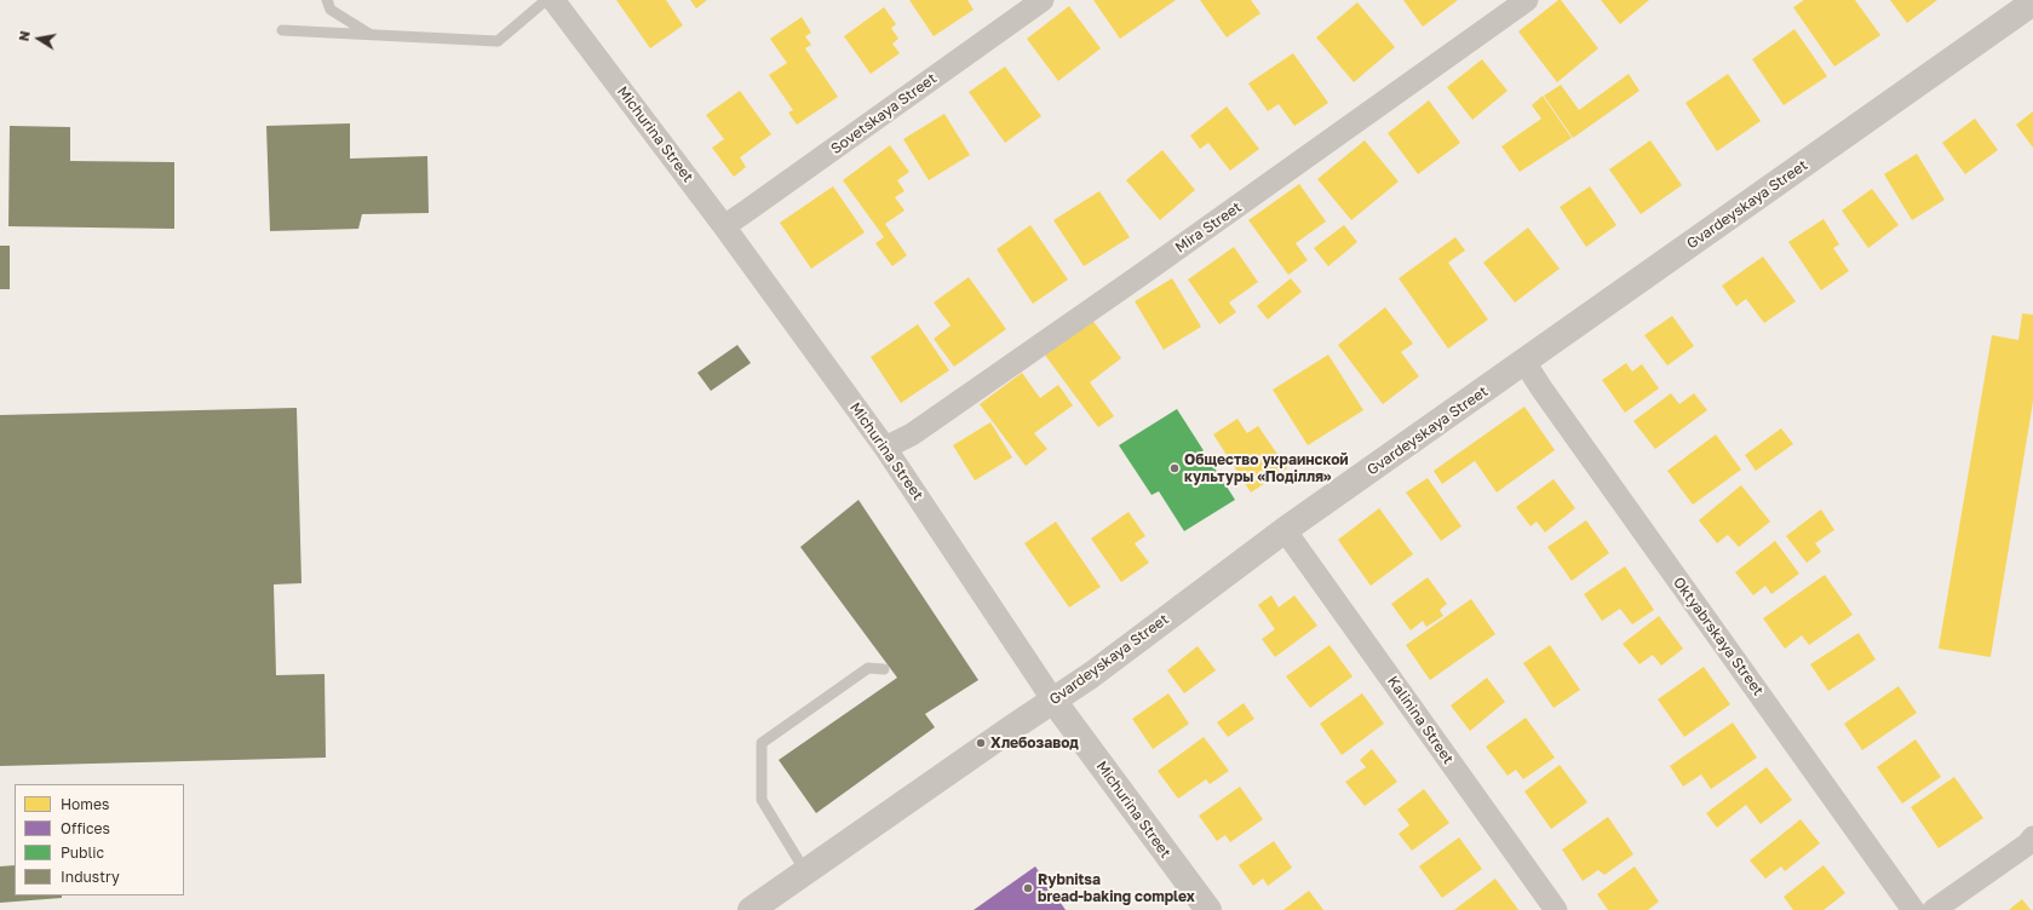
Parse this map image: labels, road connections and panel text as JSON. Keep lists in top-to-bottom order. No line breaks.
{"streets":{"street":["Sovetskaya Street","Michurina Street","Gvardeyskaya Street","Mira Street","Oktyabrskaya Street","Kalinina Street"]},"crossings":[["Sovetskaya Street","Michurina Street"],["Michurina Street","Gvardeyskaya Street"],["Michurina Street","Mira Street"],["Gvardeyskaya Street","Oktyabrskaya Street"],["Gvardeyskaya Street","Kalinina Street"]],"places":["Общество украинской культуры «Поділля»","Хлебозавод","Rybnitsa bread-baking complex"],"legend":["Homes","Offices","Public","Industry"],"north":"left"}
